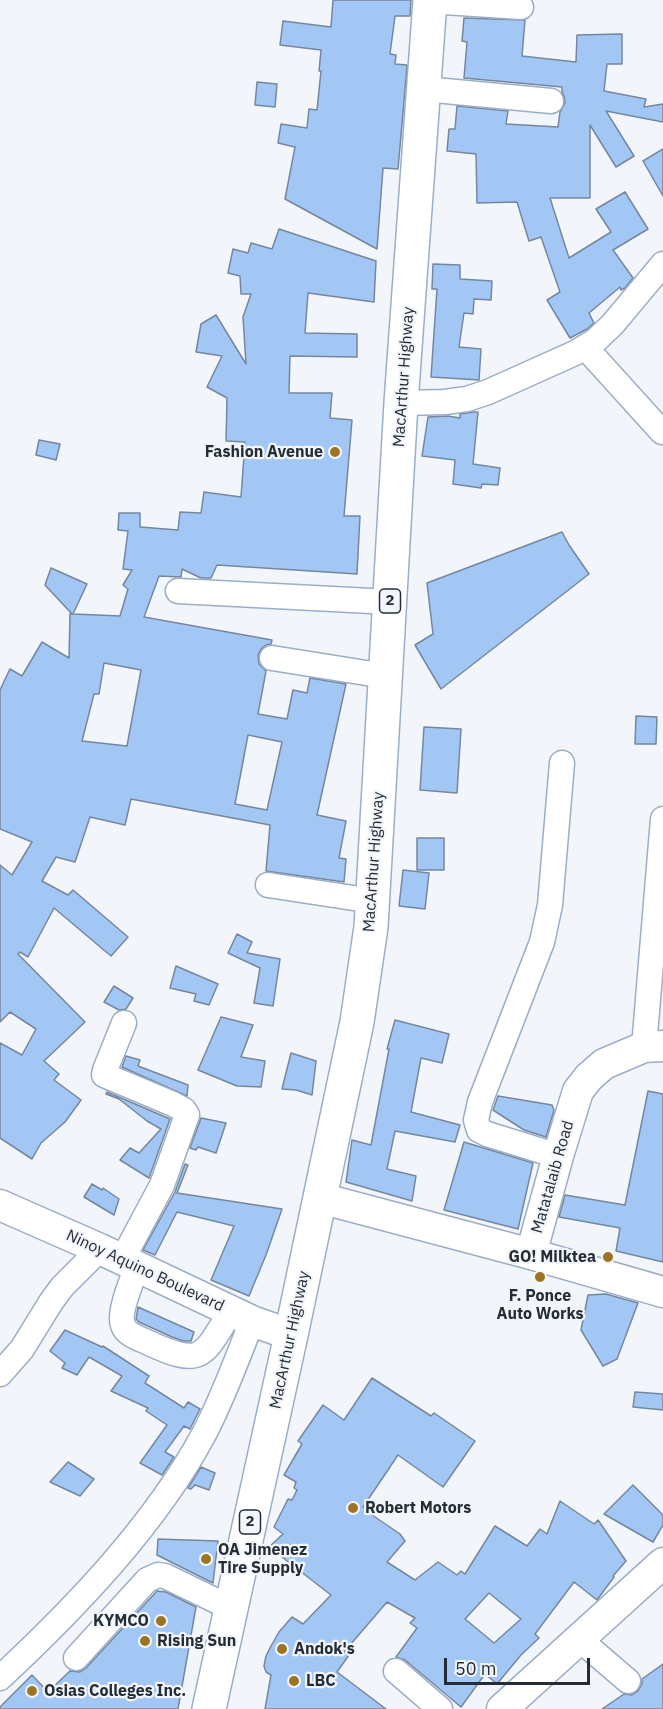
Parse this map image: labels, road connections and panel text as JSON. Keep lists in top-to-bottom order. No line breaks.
{"streets":{"highway":["MacArthur Highway","2"],"main road":["Matatalaib Road","Ninoy Aquino Boulevard"]},"crossings":[["MacArthur Highway","Matatalaib Road"],["MacArthur Highway","Ninoy Aquino Boulevard"]],"places":["Fashion Avenue","GO! Milktea","F. Ponce Auto Works","Robert Motors","OA Jimenez Tire Supply","KYMCO","Rising Sun","Andok's","LBC","Osias Colleges Inc."],"scale_bar":"50 m"}
